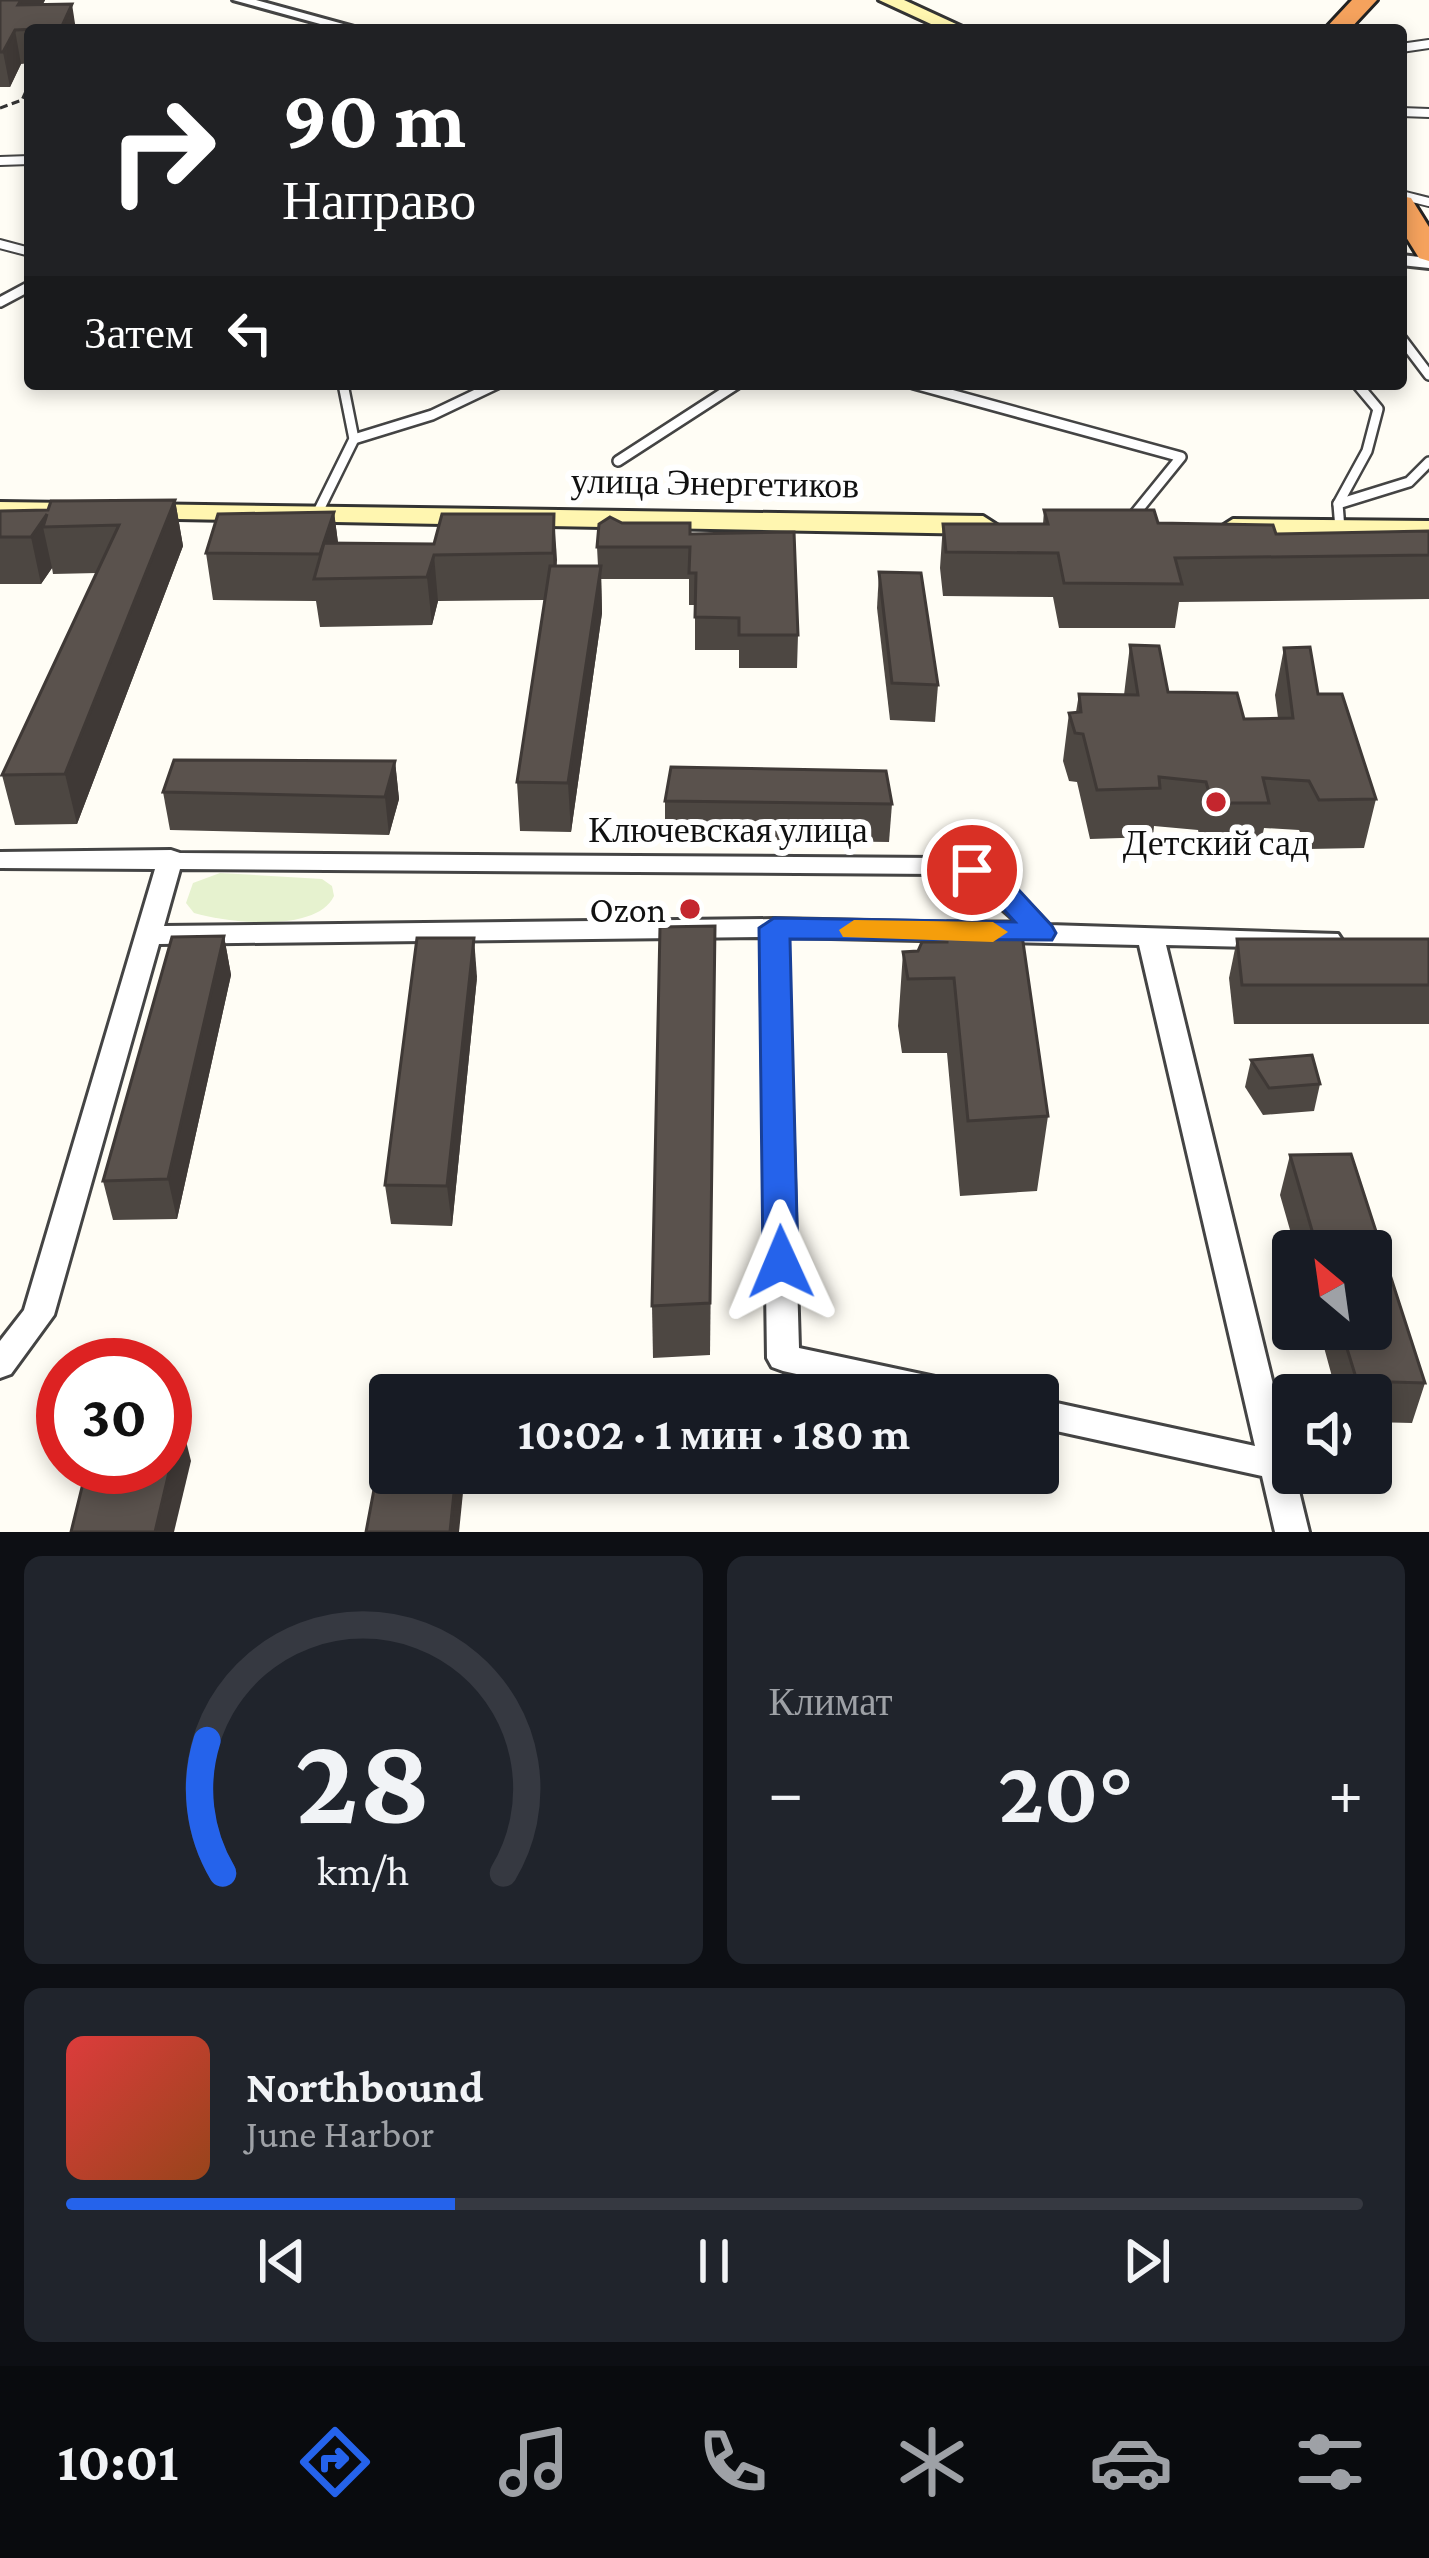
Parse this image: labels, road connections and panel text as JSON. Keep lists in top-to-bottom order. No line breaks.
{"streets":{"street":["улица Энергетиков","Ключевская улица"]},"places":["Детский сад","Ozon"],"north":"top left","page":{"turn":["90 m","Направо"],"then":"Затем","limit":"30","trip":"10:02 · 1 мин · 180 m","tile":"Климат","heat":["−","20°","+"],"song":["Northbound","June Harbor"],"tabs":"10:01","gauge":["28","km/h"]}}
